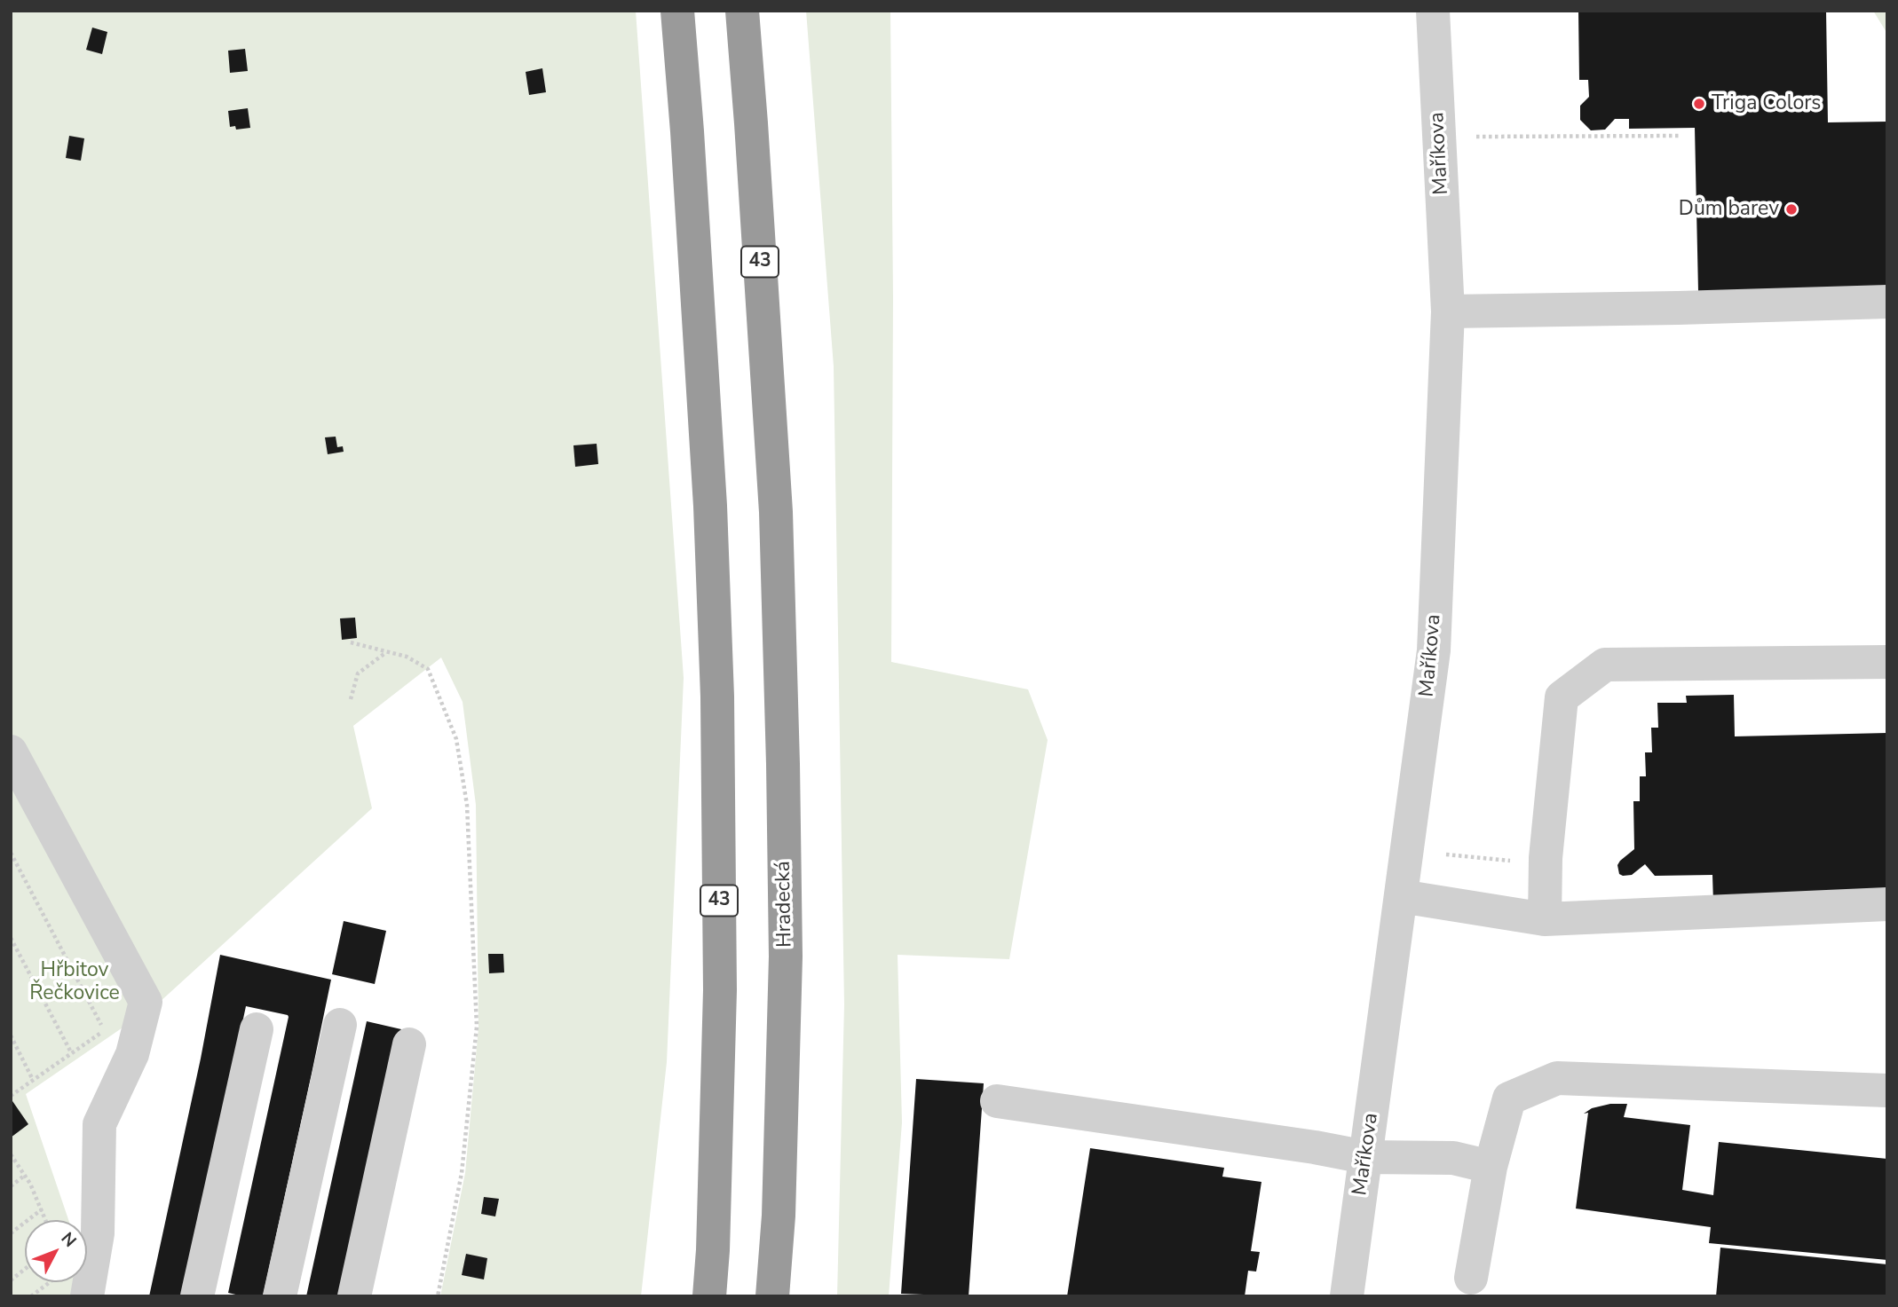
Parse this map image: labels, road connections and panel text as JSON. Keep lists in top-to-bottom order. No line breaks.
{"streets":{"highway":["43","Hradecká"],"street":["Maříkova"]},"parks":["Hřbitov Řečkovice"],"places":["Triga Colors","Dům barev"],"north":"top right"}
